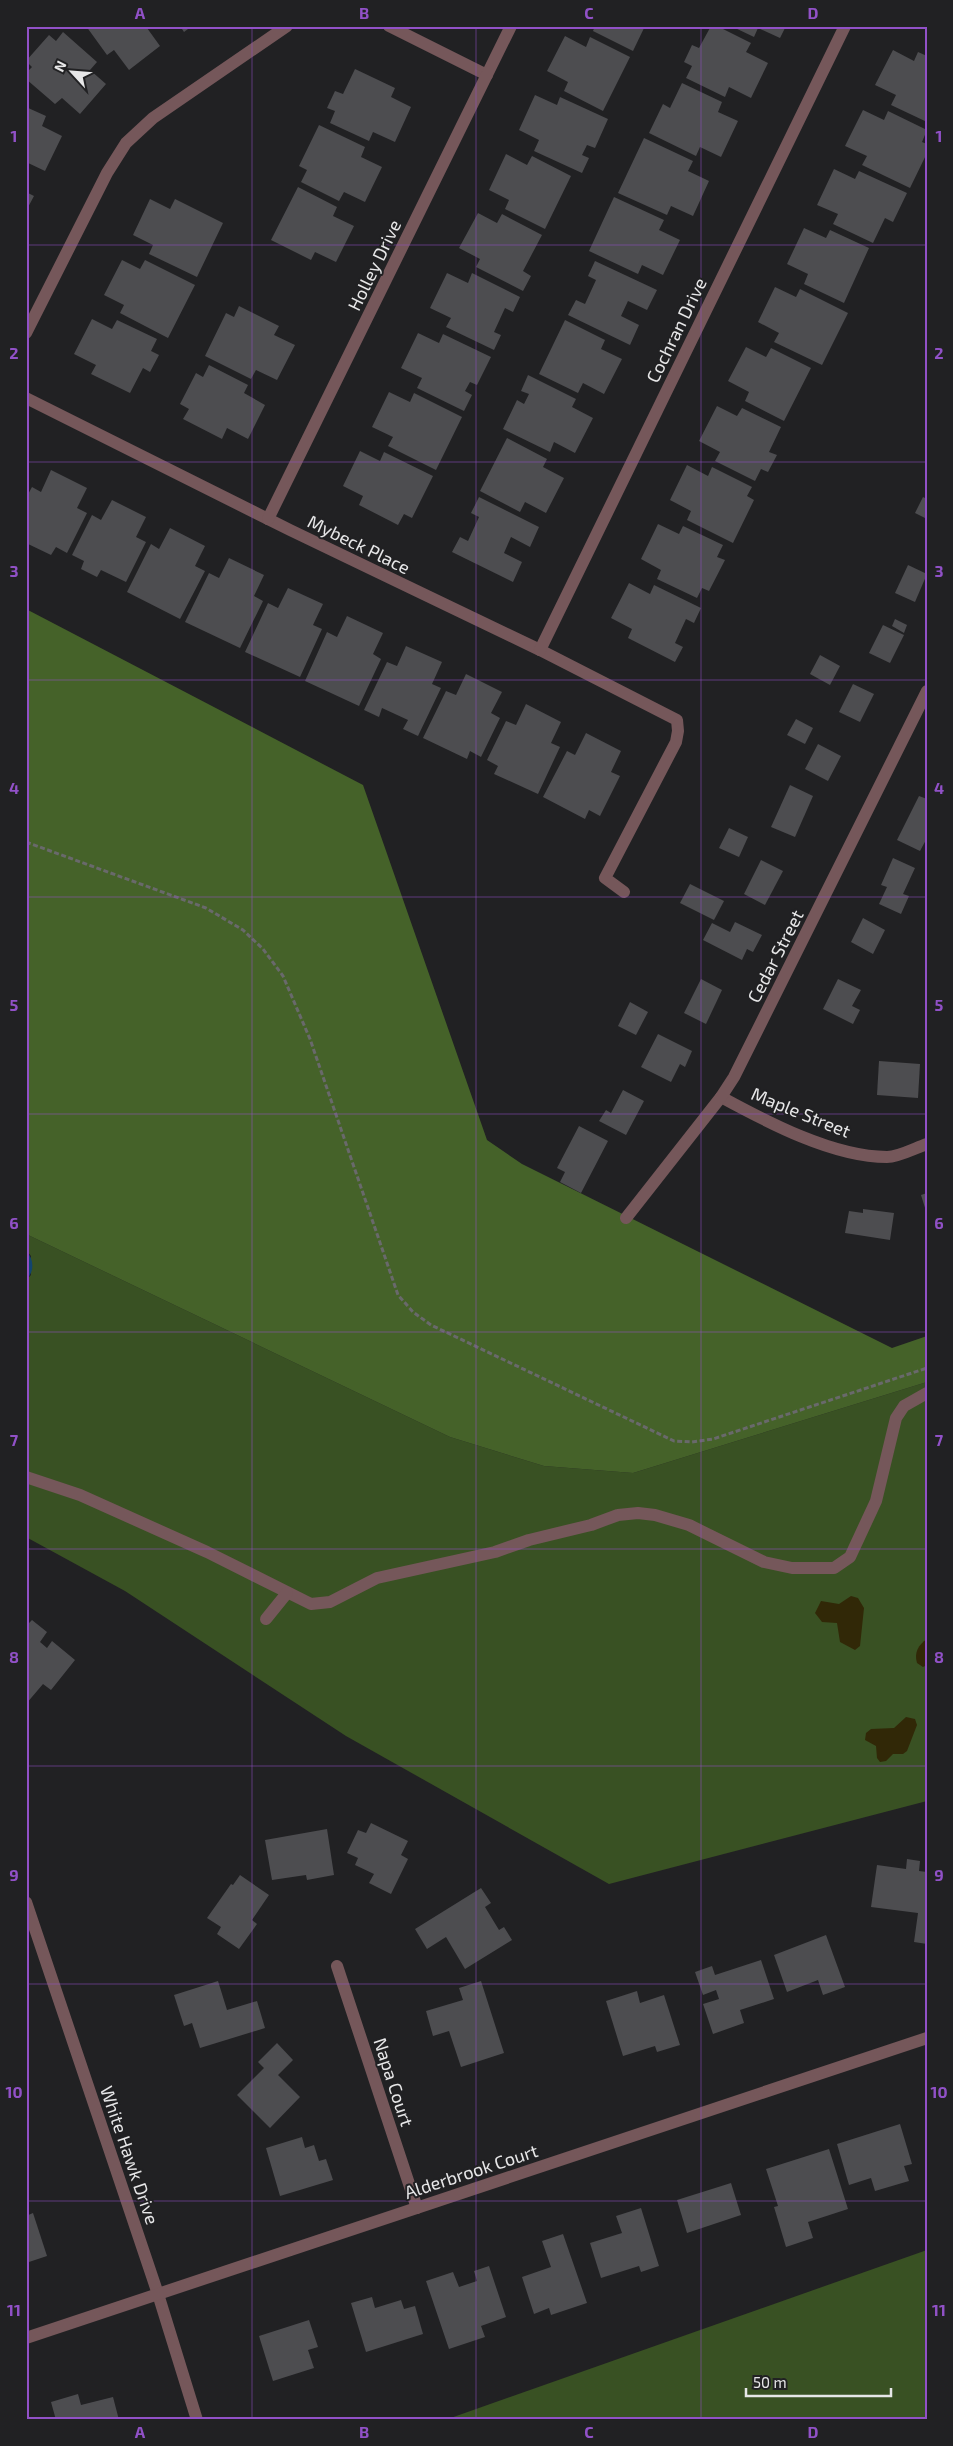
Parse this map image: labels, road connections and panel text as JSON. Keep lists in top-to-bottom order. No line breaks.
{"streets":{"street":["Holley Drive","Cochran Drive","Mybeck Place","Cedar Street","Maple Street","Napa Court","White Hawk Drive","Alderbrook Court"]},"crossings":[["Holley Drive","Mybeck Place"],["Cochran Drive","Mybeck Place"],["Cedar Street","Maple Street"],["Napa Court","Alderbrook Court"],["White Hawk Drive","Alderbrook Court"]],"scale_bar":"50 m","north":"top left","grid":{"columns":["A","B","C","D"],"rows":["1","2","3","4","5","6","7","8","9","10","11"]}}
